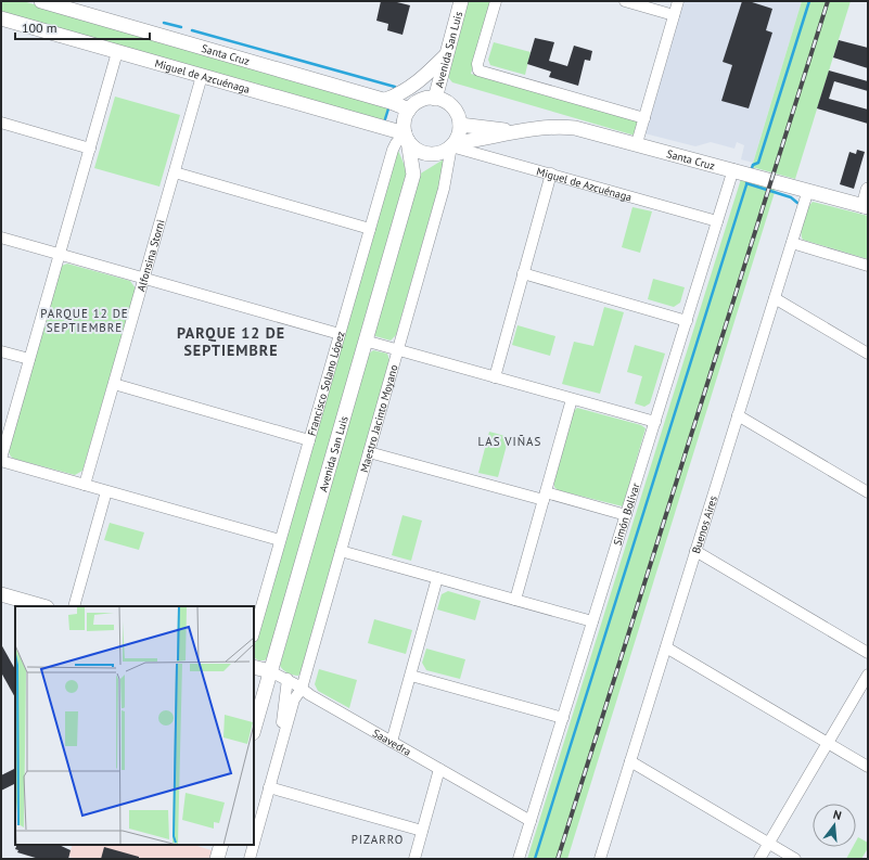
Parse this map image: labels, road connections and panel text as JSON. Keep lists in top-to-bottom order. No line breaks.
{"streets":{"main road":["Avenida San Luis","Santa Cruz","Miguel de Azcuénaga","Saavedra"],"street":["Alfonsina Storni","Francisco Solano López","Maestro Jacinto Moyano","Simón Bolívar","Buenos Aires"]},"crossings":[["Avenida San Luis","Santa Cruz"],["Avenida San Luis","Miguel de Azcuénaga"],["Avenida San Luis","Francisco Solano López"],["Avenida San Luis","Maestro Jacinto Moyano"],["Avenida San Luis","Saavedra"],["Santa Cruz","Miguel de Azcuénaga"],["Santa Cruz","Francisco Solano López"],["Santa Cruz","Maestro Jacinto Moyano"],["Santa Cruz","Simón Bolívar"],["Santa Cruz","Buenos Aires"],["Miguel de Azcuénaga","Alfonsina Storni"],["Miguel de Azcuénaga","Francisco Solano López"],["Miguel de Azcuénaga","Maestro Jacinto Moyano"],["Miguel de Azcuénaga","Simón Bolívar"],["Francisco Solano López","Maestro Jacinto Moyano"],["Maestro Jacinto Moyano","Saavedra"],["Simón Bolívar","Saavedra"]],"districts":["PARQUE 12 DE SEPTIEMBRE","PARQUE 12 DE SEPTIEMBRE","LAS VIÑAS","PIZARRO"],"scale_bar":"100 m","north":"top"}
